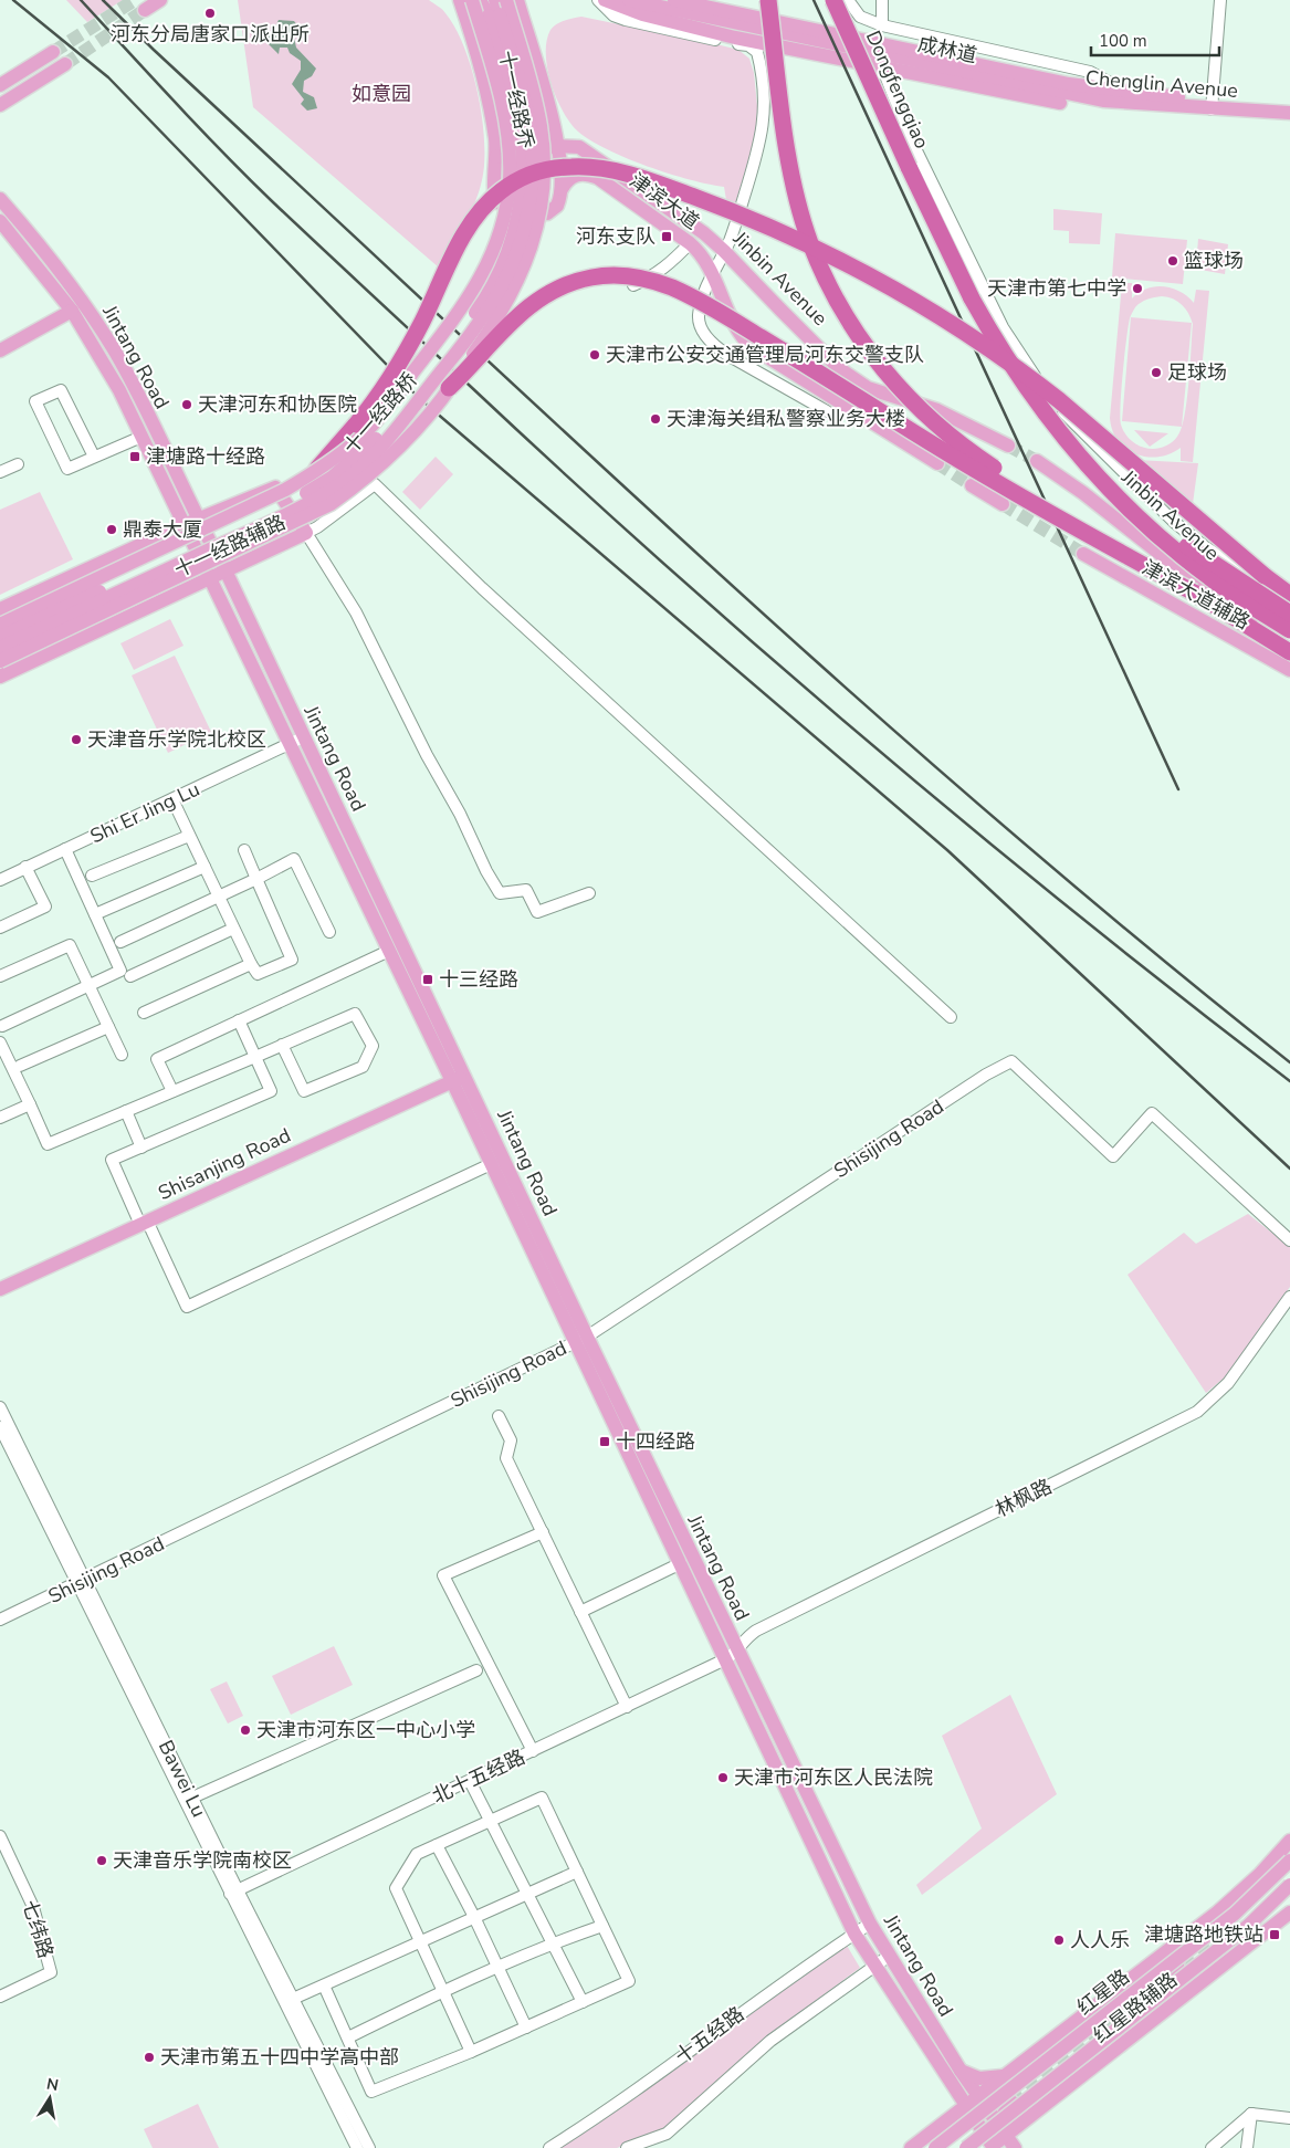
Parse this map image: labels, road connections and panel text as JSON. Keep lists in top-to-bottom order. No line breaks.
{"streets":{"highway":["Dongfengqiao","Jinbin Avenue"],"main road":["成林道","Chenglin Avenue","十一经路乔","津滨大道","Jintang Road","十一经路桥","十一经路辅路","津滨大道辅路","Shisanjing Road","红星路","红星路辅路"],"street":["Shi Er Jing Lu","Shisijing Road","林枫路","北十五经路","Bawei Lu","七纬路","十五经路"]},"crossings":[["成林道","Chenglin Avenue"],["Dongfengqiao","Jinbin Avenue"],["Jintang Road","十一经路辅路"],["Jintang Road","Shi Er Jing Lu"],["Jintang Road","Shisijing Road"],["Jintang Road","Shisanjing Road"],["Jintang Road","林枫路"],["Jintang Road","北十五经路"],["Jintang Road","红星路辅路"],["Jintang Road","十五经路"],["Shisijing Road","Bawei Lu"],["林枫路","北十五经路"],["北十五经路","Bawei Lu"]],"parks":["如意园"],"places":{"other":["河东分局唐家口派出所","篮球场","天津市第七中学","天津市公安交通管理局河东交警支队","足球场","天津河东和协医院","天津海关缉私警察业务大楼","鼎泰大厦","天津音乐学院北校区","天津市河东区一中心小学","天津市河东区人民法院","天津音乐学院南校区","人人乐","天津市第五十四中学高中部"],"transit":["河东支队","津塘路十经路","十三经路","十四经路","津塘路地铁站"]},"scale_bar":"100 m","north":"top"}
